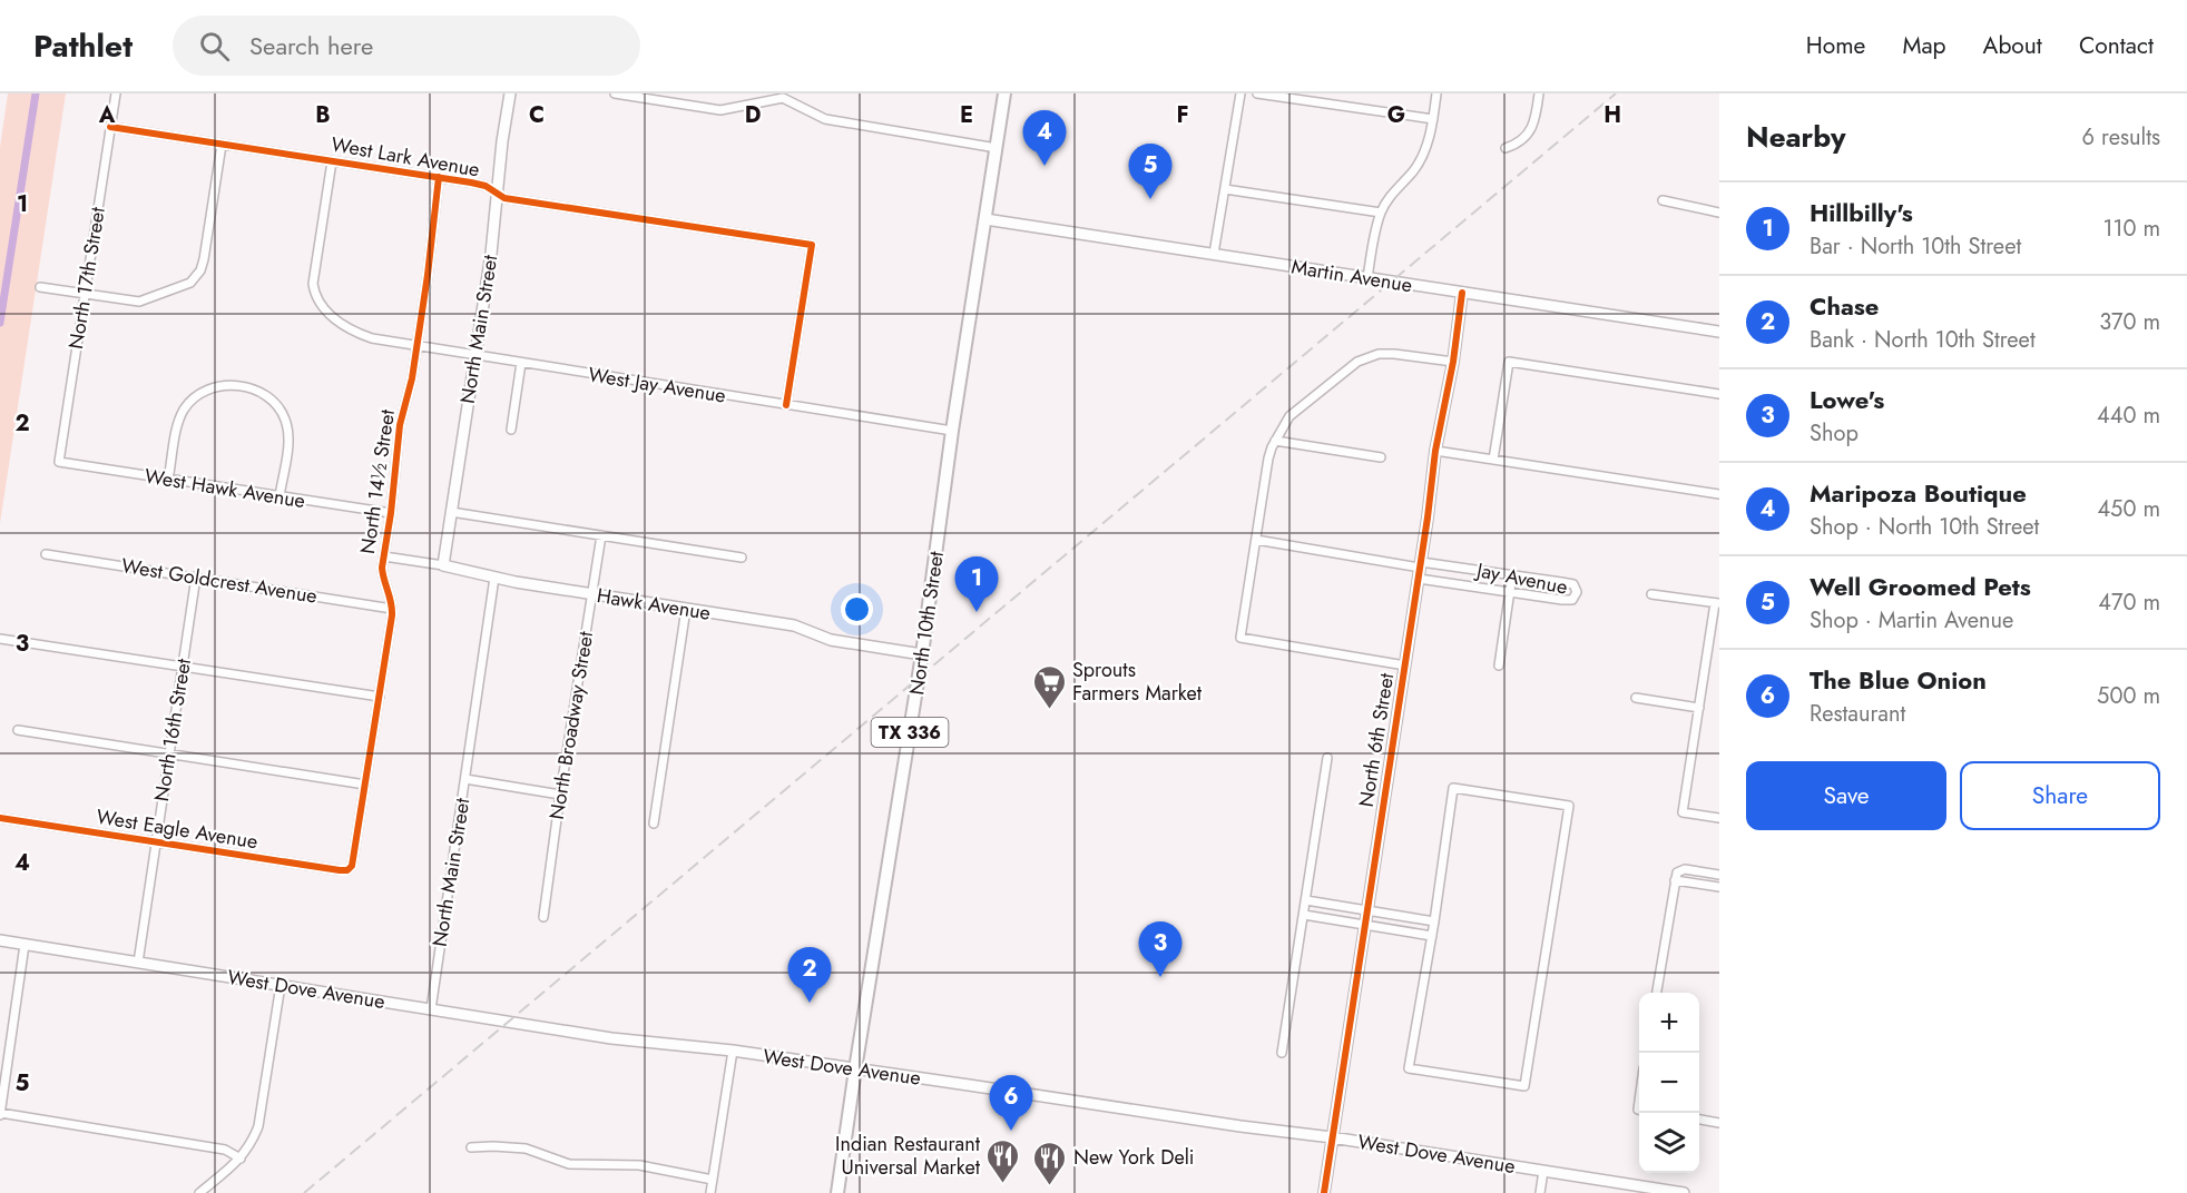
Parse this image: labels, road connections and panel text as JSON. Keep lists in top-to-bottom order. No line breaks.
{"streets":{"main road":["North 10th Street","TX 336"],"street":["West Lark Avenue","Martin Avenue","North 17th Street","North Main Street","West Jay Avenue","North 14½ Street","West Hawk Avenue","Jay Avenue","West Goldcrest Avenue","Hawk Avenue","North Broadway Street","North 16th Street","North 6th Street","West Eagle Avenue","West Dove Avenue"]},"crossings":[["West Lark Avenue","North 17th Street"],["West Lark Avenue","North Main Street"],["West Lark Avenue","West Jay Avenue"],["West Lark Avenue","North 14½ Street"],["Martin Avenue","North 10th Street"],["Martin Avenue","North 6th Street"],["North 17th Street","West Hawk Avenue"],["North Main Street","West Jay Avenue"],["North Main Street","Hawk Avenue"],["North Main Street","West Dove Avenue"],["West Jay Avenue","North 14½ Street"],["West Jay Avenue","North 10th Street"],["North 14½ Street","West Hawk Avenue"],["North 14½ Street","West Goldcrest Avenue"],["North 14½ Street","Hawk Avenue"],["North 14½ Street","West Eagle Avenue"],["Jay Avenue","North 6th Street"],["West Goldcrest Avenue","North 16th Street"],["Hawk Avenue","North 10th Street"],["Hawk Avenue","North Broadway Street"],["North 10th Street","West Dove Avenue"],["North 16th Street","West Eagle Avenue"],["North 16th Street","West Dove Avenue"],["North 6th Street","West Dove Avenue"]],"places":{"supermarket":["Sprouts Farmers Market"],"restaurant":["Indian Restaurant Universal Market","New York Deli"]},"page":{"header":"Pathlet","search":"Search here","nav":["Home","Map","About","Contact"],"heading":["Nearby","6 results"],"pins":["4","5","1","3","2","6"],"list":[{"mark":"1","name":"Hillbilly's","note":"Bar · North 10th Street","value":"110 m"},{"mark":"2","name":"Chase","note":"Bank · North 10th Street","value":"370 m"},{"mark":"3","name":"Lowe's","note":"Shop","value":"440 m"},{"mark":"4","name":"Maripoza Boutique","note":"Shop · North 10th Street","value":"450 m"},{"mark":"5","name":"Well Groomed Pets","note":"Shop · Martin Avenue","value":"470 m"},{"mark":"6","name":"The Blue Onion","note":"Restaurant","value":"500 m"}],"buttons":["Save","Share"],"map_buttons":["+","−"]},"grid":{"columns":["A","B","C","D","E","F","G","H"],"rows":["1","2","3","4","5"]}}
